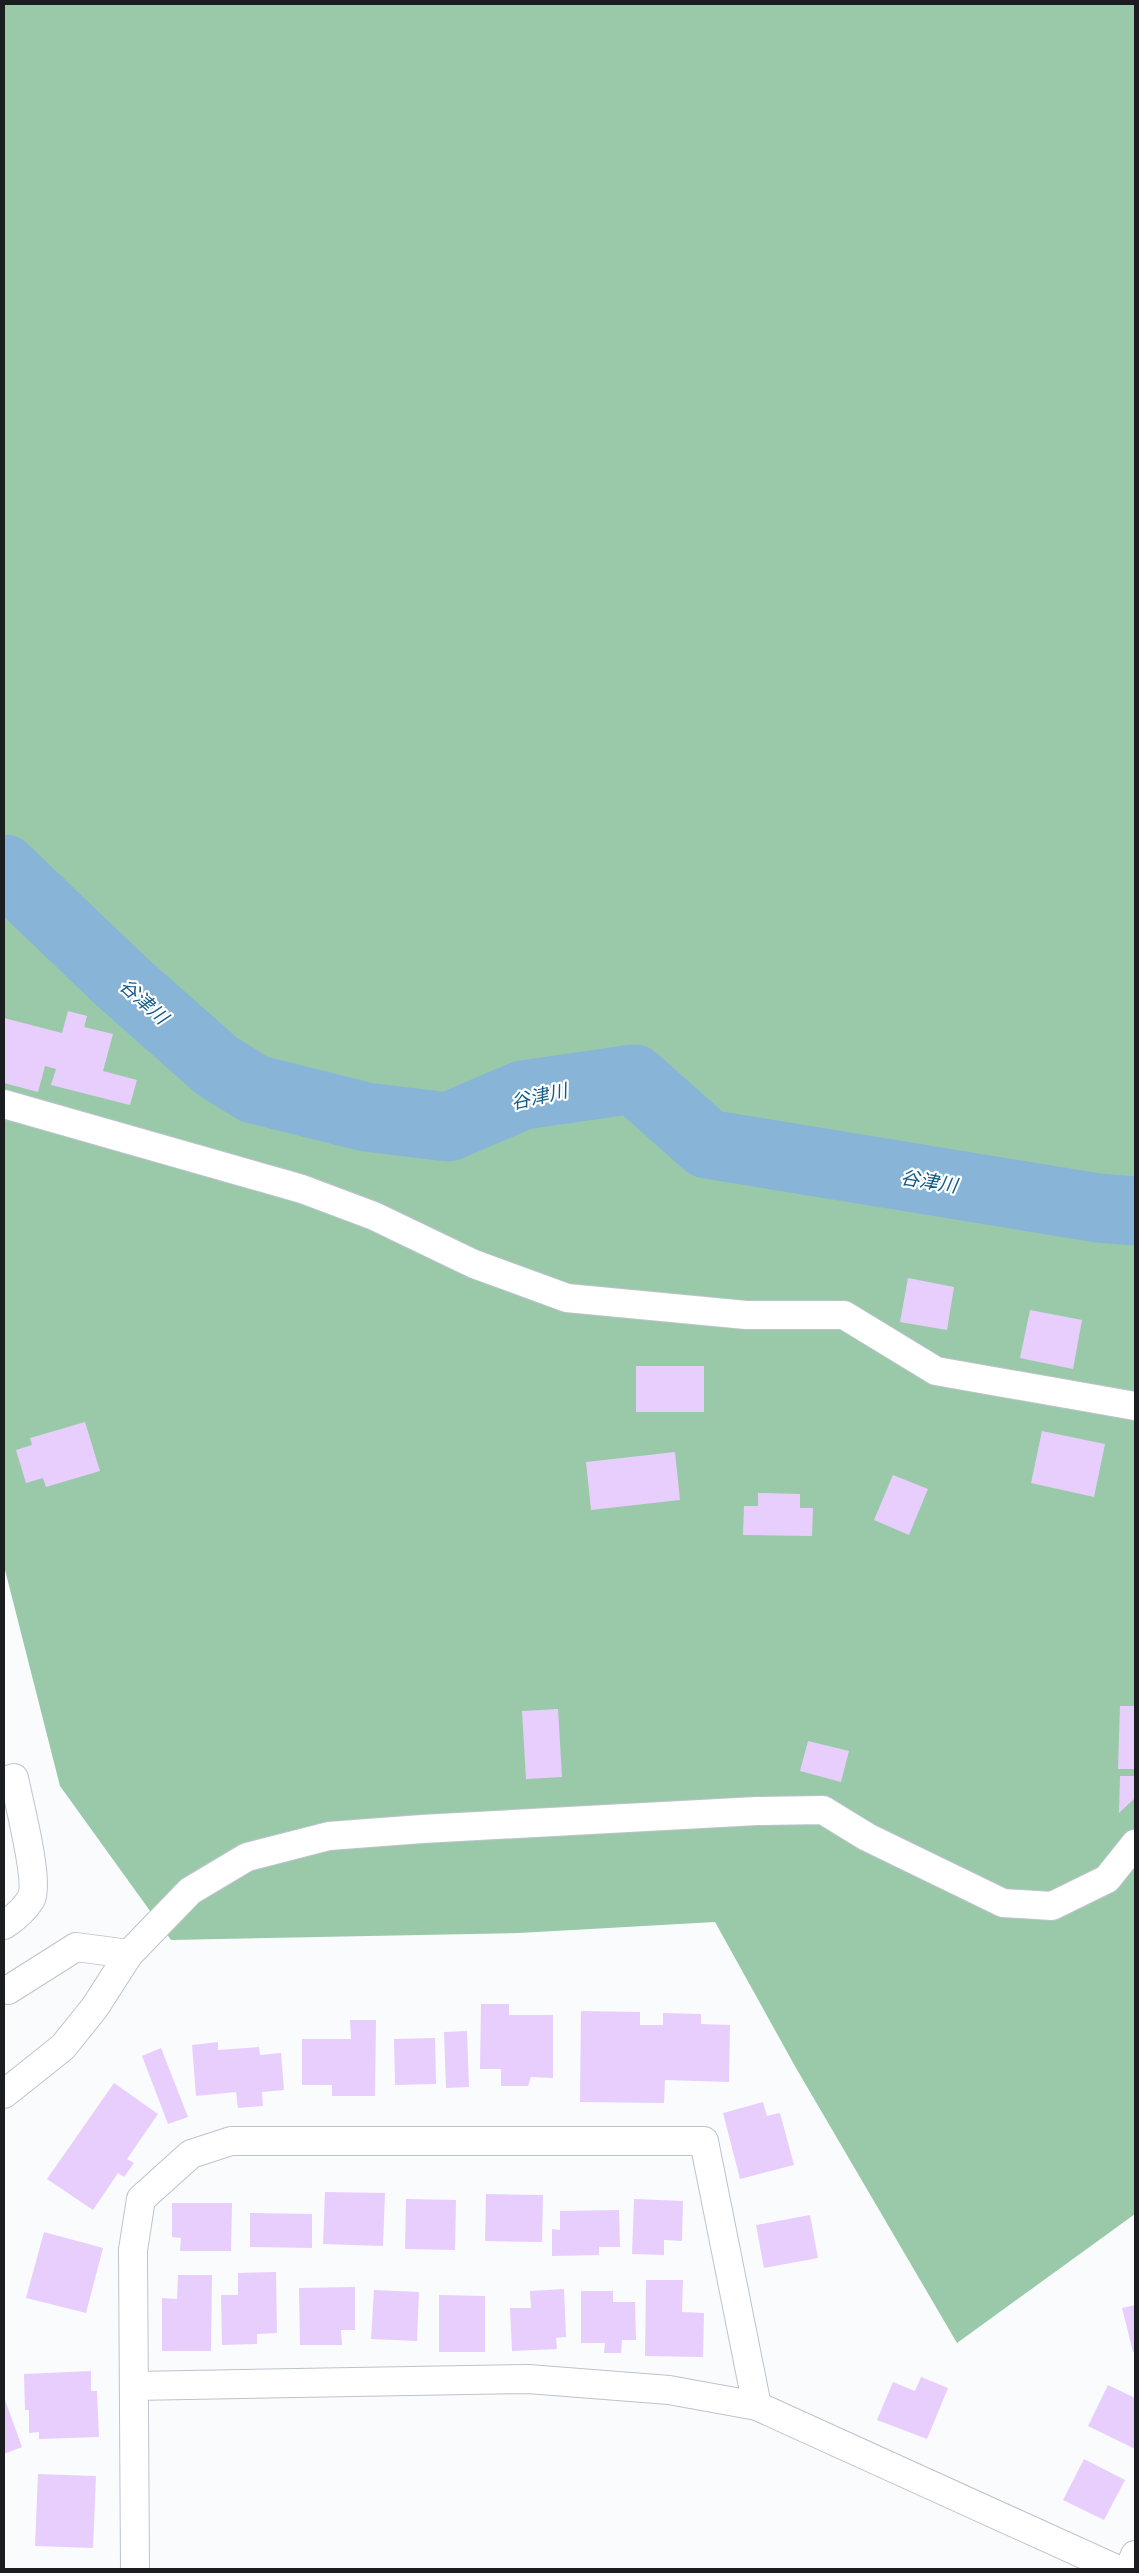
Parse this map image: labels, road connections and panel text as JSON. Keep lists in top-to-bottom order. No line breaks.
{"water":["谷津川"]}
